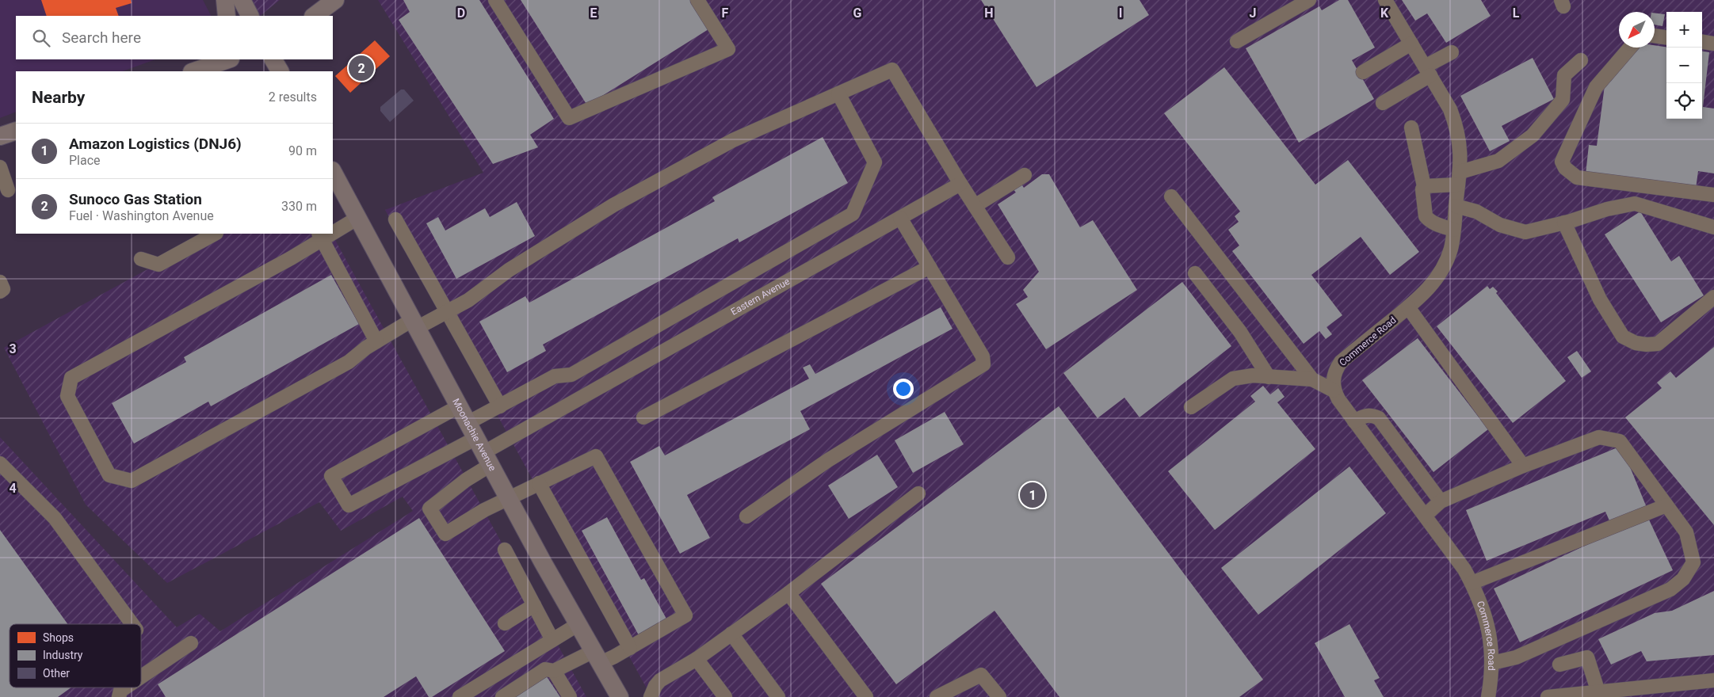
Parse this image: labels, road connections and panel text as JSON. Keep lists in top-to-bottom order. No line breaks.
{"streets":{"main road":["Moonachie Avenue"],"street":["Eastern Avenue","Commerce Road"]},"crossings":[["Eastern Avenue","Moonachie Avenue"]],"legend":["Shops","Industry","Other"],"north":"bottom left","page":{"map_buttons":["+","−"],"search":"Search here","pins":["2","1"],"heading":["Nearby","2 results"],"list":[{"mark":"1","name":"Amazon Logistics (DNJ6)","note":"Place","value":"90 m"},{"mark":"2","name":"Sunoco Gas Station","note":"Fuel · Washington Avenue","value":"330 m"}]},"grid":{"columns":["D","E","F","G","H","I","J","K","L"],"rows":["3","4"]}}
